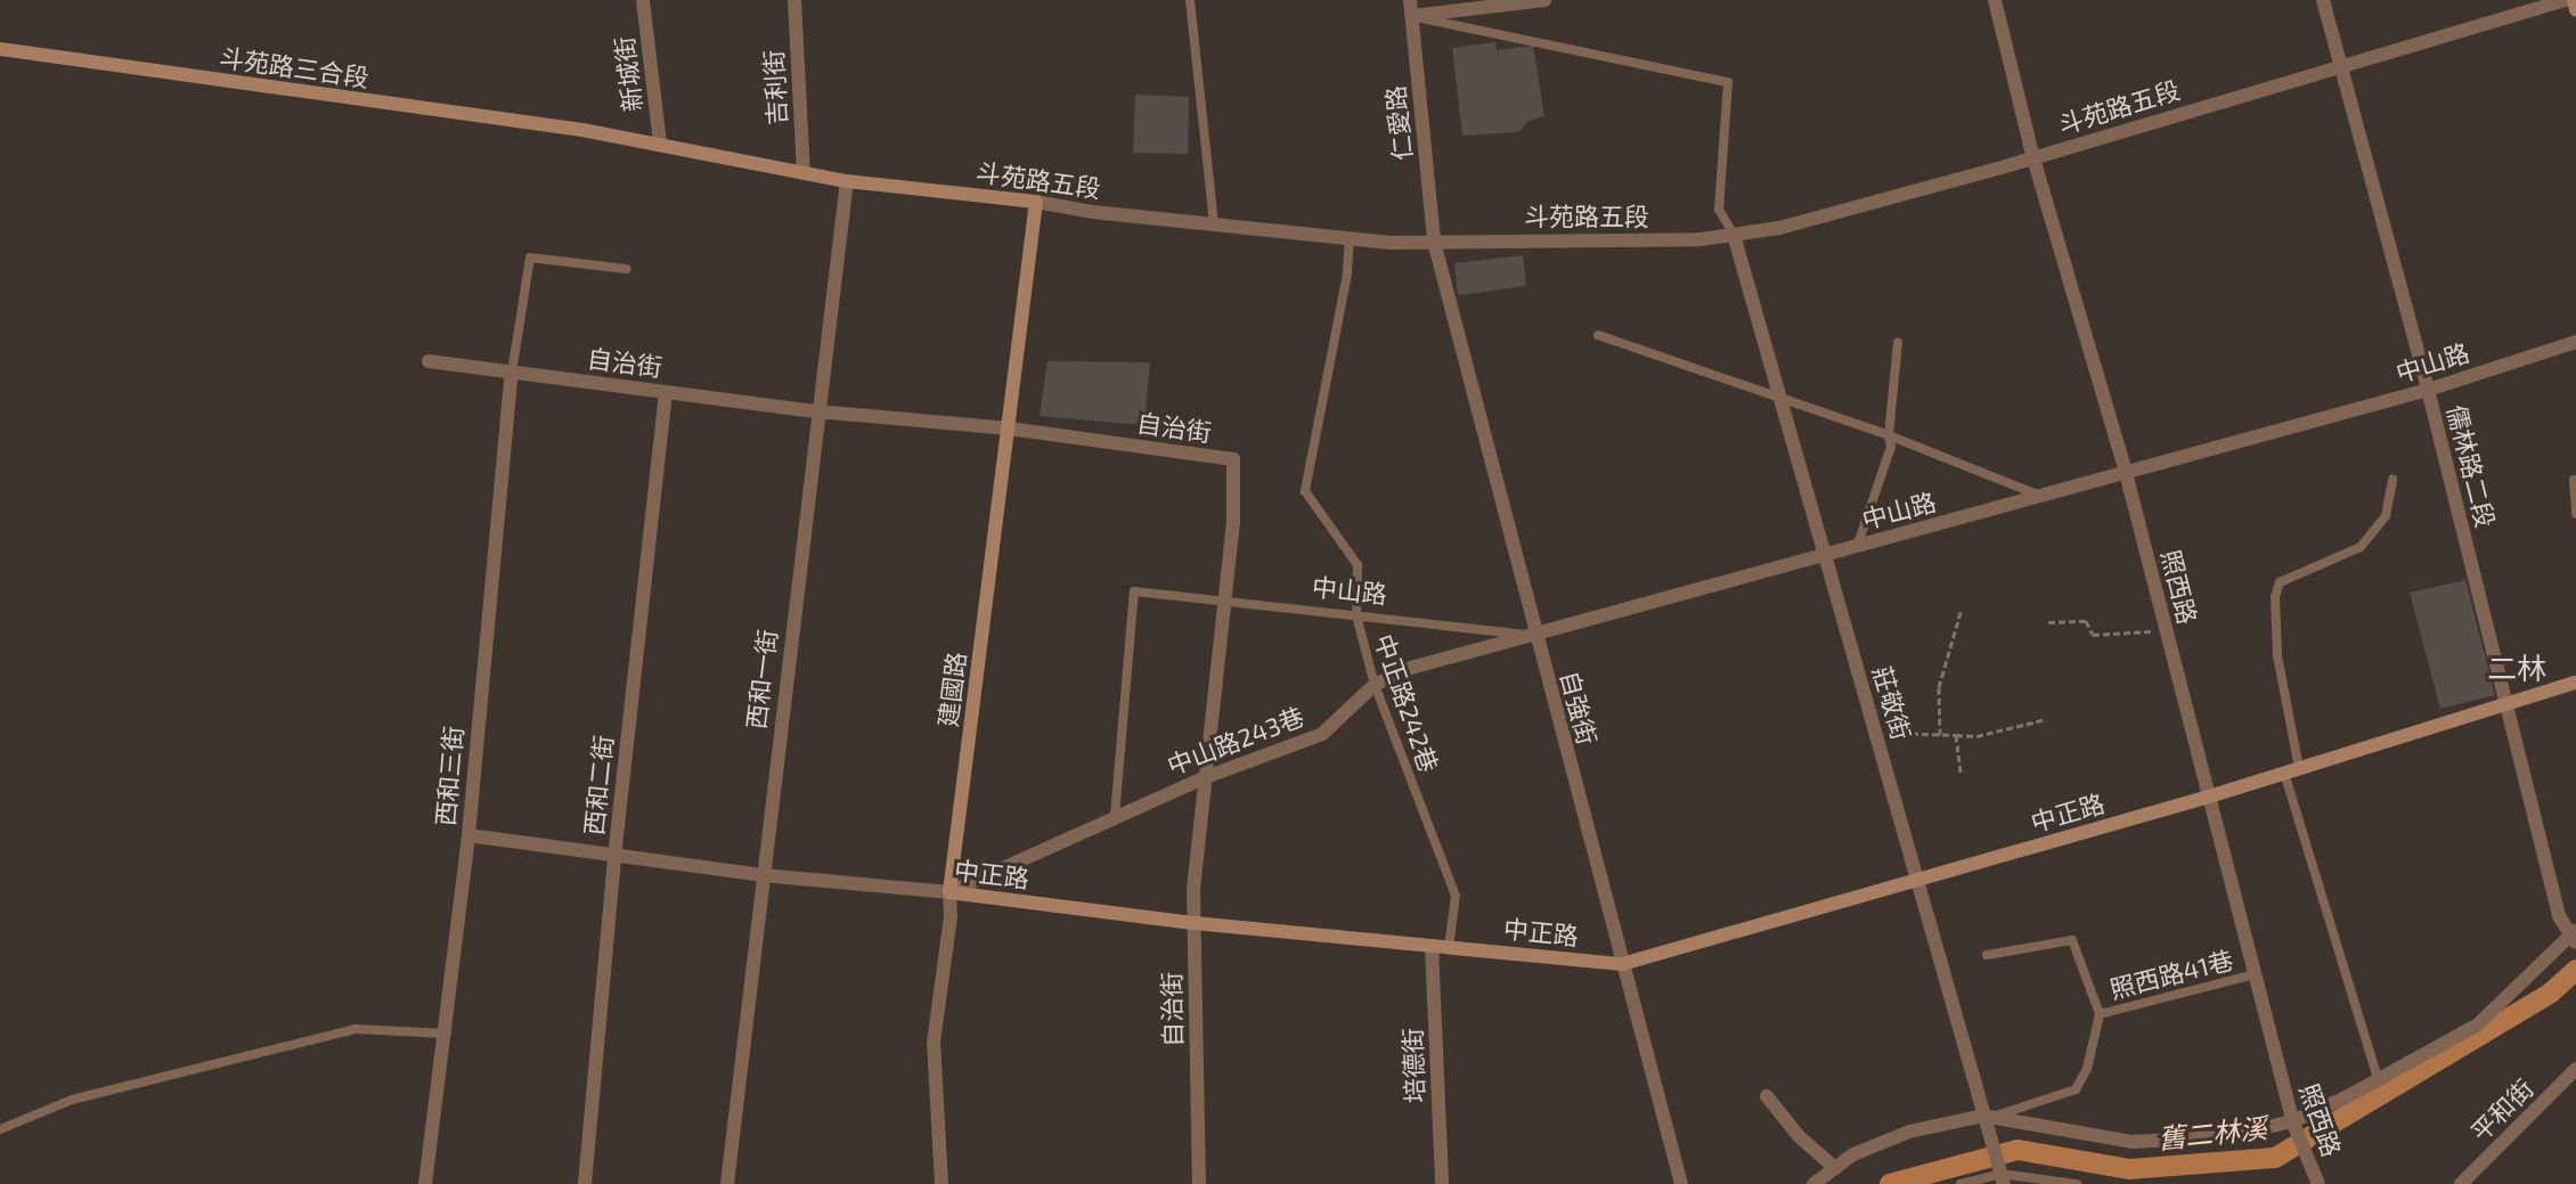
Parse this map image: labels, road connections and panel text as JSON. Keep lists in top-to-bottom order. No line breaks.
{"streets":{"main road":["斗苑路三合段","斗苑路五段","建國路","中正路"],"street":["新城街","吉利街","仁愛路","自治街","中山路","儒林路二段","照西路","西和一街","莊敬街","自強街","中山路243巷","西和三街","西和二街","培德街","平和街"],"lane":["中正路242巷","照西路41巷"]},"crossings":[["斗苑路三合段","斗苑路五段"],["新城街","斗苑路五段"],["吉利街","斗苑路五段"],["斗苑路五段","仁愛路"],["斗苑路五段","儒林路二段"],["斗苑路五段","照西路"],["斗苑路五段","西和一街"],["斗苑路五段","建國路"],["斗苑路五段","中正路242巷"],["斗苑路五段","莊敬街"],["斗苑路五段","自強街"],["仁愛路","自強街"],["自治街","中山路"],["自治街","西和一街"],["自治街","建國路"],["自治街","中山路243巷"],["自治街","西和三街"],["自治街","西和二街"],["自治街","中正路"],["中山路","儒林路二段"],["中山路","照西路"],["中山路","中正路242巷"],["中山路","莊敬街"],["中山路","自強街"],["中山路","中山路243巷"],["儒林路二段","中正路"],["照西路","中正路"],["照西路","照西路41巷"],["西和一街","中正路"],["建國路","中山路243巷"],["建國路","中正路"],["中正路242巷","中山路243巷"],["中正路242巷","中正路"],["莊敬街","中正路"],["自強街","中山路243巷"],["自強街","中正路"],["中山路243巷","中正路"],["西和三街","中正路"],["西和二街","中正路"],["中正路","培德街"]],"districts":["二林"],"water":["舊二林溪"]}
